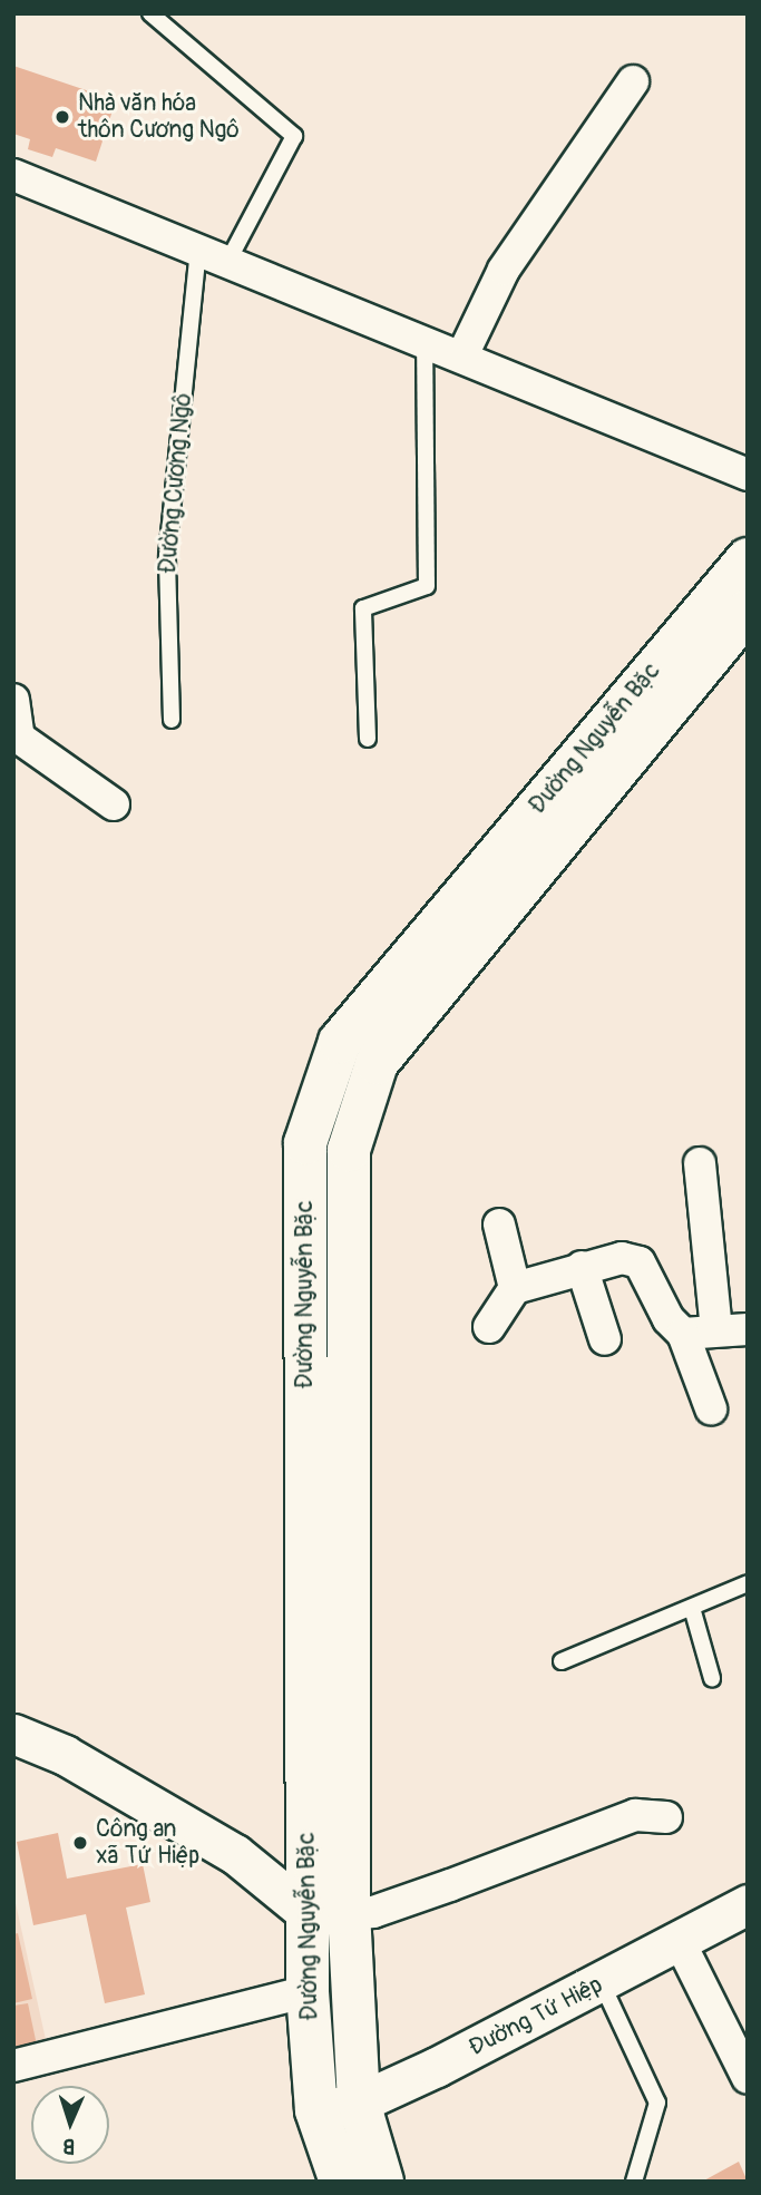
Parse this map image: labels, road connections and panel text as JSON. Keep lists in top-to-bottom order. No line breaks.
{"streets":{"main road":["Đường Nguyễn Bặc"],"street":["Đường Tứ Hiệp"],"lane":["Đường Cương Ngô"]},"crossings":[["Đường Nguyễn Bặc","Đường Tứ Hiệp"]],"places":["Nhà văn hóa thôn Cương Ngô","Công an xã Tứ Hiệp"],"north":"bottom"}
